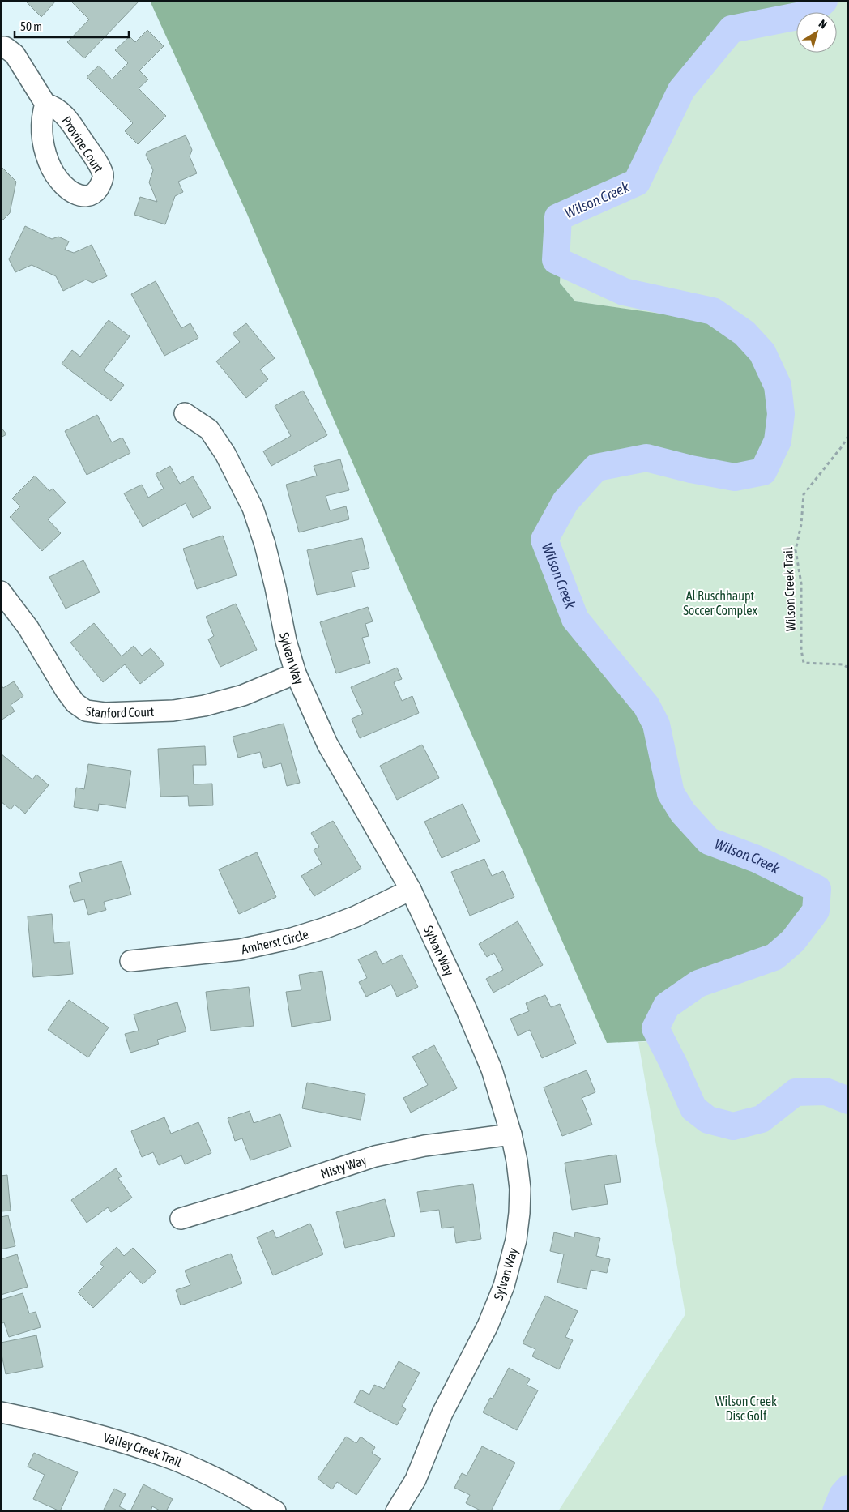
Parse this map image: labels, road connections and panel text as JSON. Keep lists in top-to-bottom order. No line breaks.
{"streets":{"street":["Sylvan Way","Stanford Court","Amherst Circle","Misty Way","Valley Creek Trail"],"path":["Wilson Creek Trail"]},"crossings":[["Sylvan Way","Stanford Court"],["Sylvan Way","Amherst Circle"],["Sylvan Way","Misty Way"]],"water":["Wilson Creek"],"parks":["Al Ruschhaupt Soccer Complex","Wilson Creek Disc Golf"],"scale_bar":"50 m","north":"top right"}
